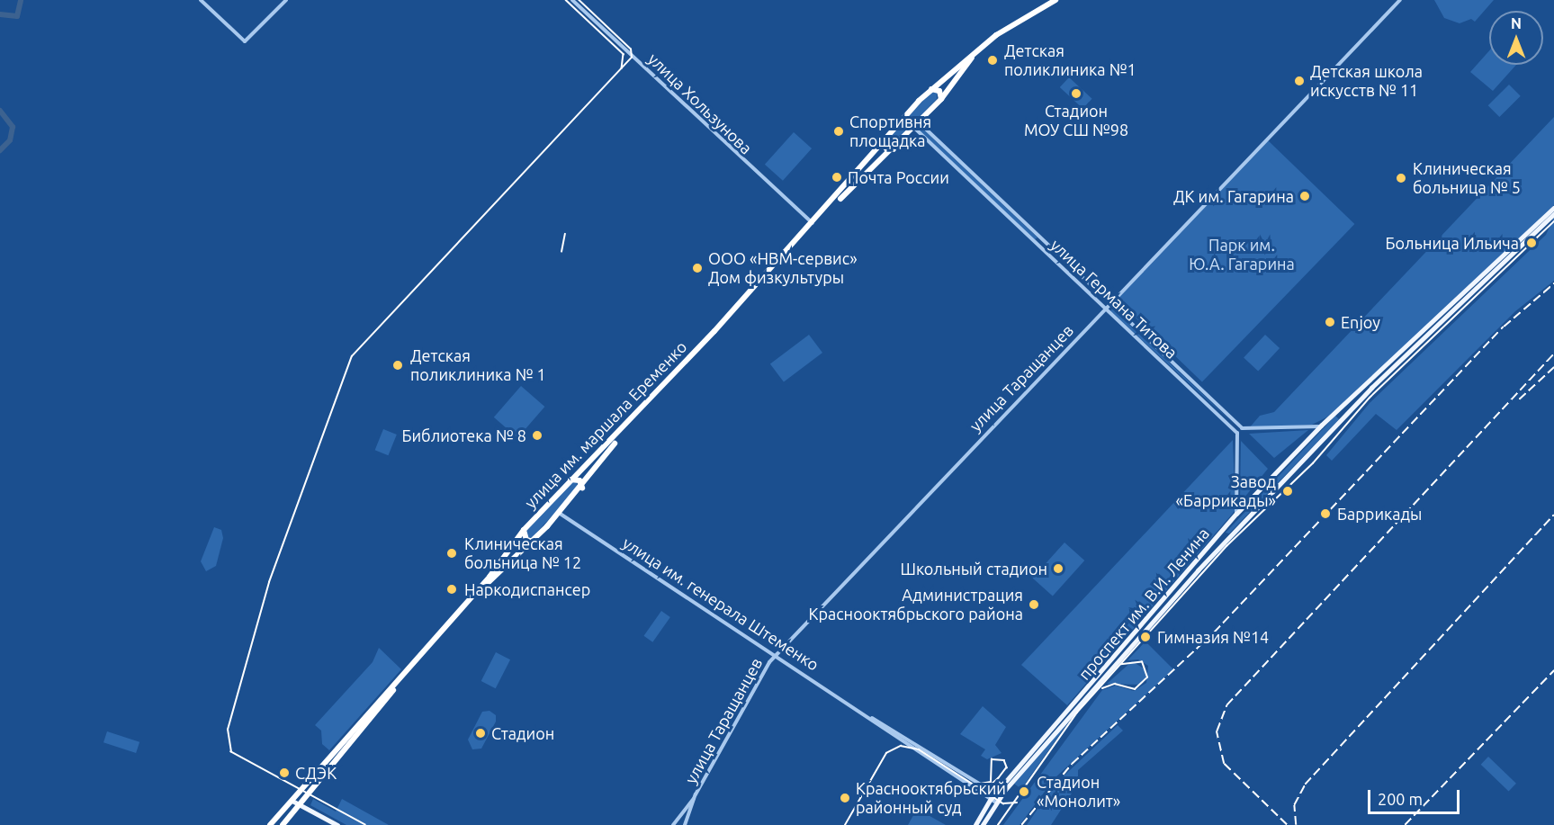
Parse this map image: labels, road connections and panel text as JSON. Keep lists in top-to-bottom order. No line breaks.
{"streets":{"highway":["улица им. маршала Еременко"],"main road":["проспект им. В.И. Ленина"],"street":["улица Хользунова","улица Германа Титова","улица Таращанцев","улица им. генерала Штеменко"]},"crossings":[["улица Хользунова","улица им. маршала Еременко"],["улица Германа Титова","улица Таращанцев"],["улица Германа Титова","улица им. маршала Еременко"],["улица Германа Титова","проспект им. В.И. Ленина"],["улица Таращанцев","улица им. генерала Штеменко"],["улица им. маршала Еременко","улица им. генерала Штеменко"],["улица им. генерала Штеменко","проспект им. В.И. Ленина"]],"parks":["Парк им. Ю.А. Гагарина"],"places":["Детская поликлиника №1","Детская школа искусств № 11","Стадион МОУ СШ №98","Спортивня площадка","Почта России","Клиническая больница № 5","ДК им. Гагарина","Больница Ильича","ООО «НВМ-сервис» Дом физкультуры","Enjoy","Детская поликлиника № 1","Библиотека № 8","Завод «Баррикады»","Баррикады","Клиническая больница № 12","Школьный стадион","Наркодиспансер","Администрация Краснооктябрьского района","Гимназия №14","Стадион","СДЭК","Стадион «Монолит»","Краснооктябрьский районный суд"],"scale_bar":"200 m","north":"top"}
